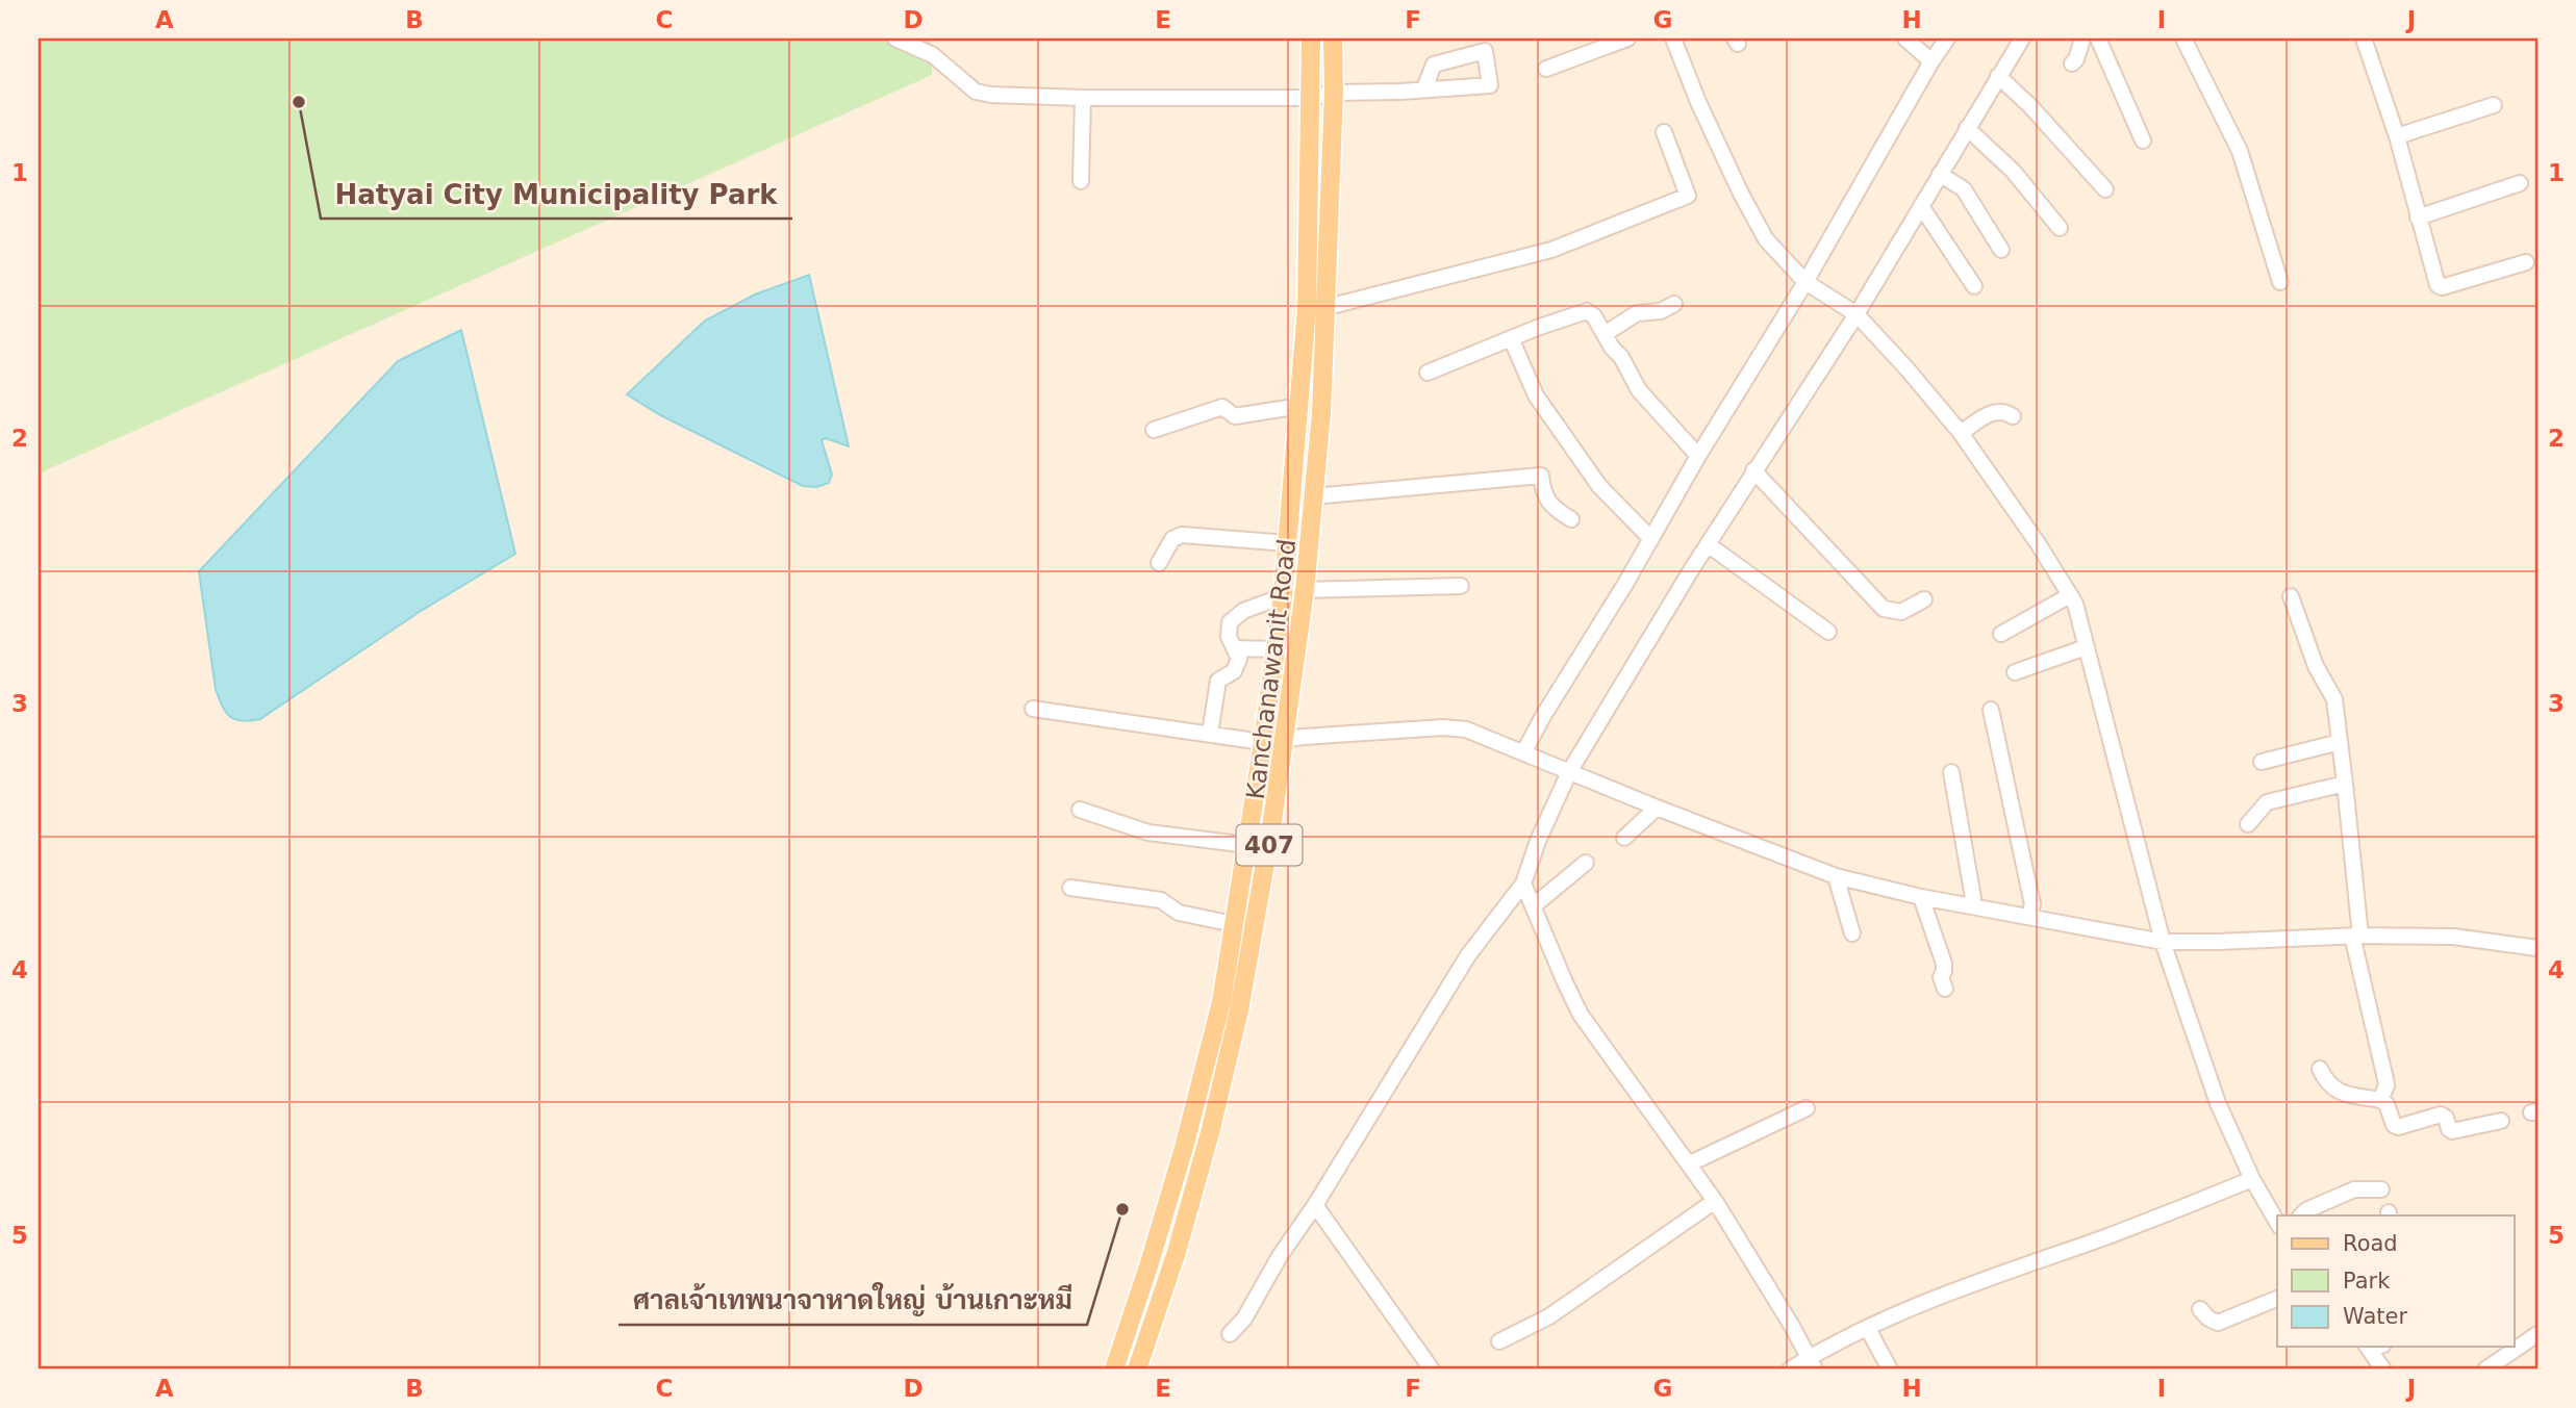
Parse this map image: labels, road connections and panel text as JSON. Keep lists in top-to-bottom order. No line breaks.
{"streets":{"main road":["Kanchanawanit Road","407"]},"places":["Hatyai City Municipality Park","ศาลเจ้าเทพนาจาหาดใหญ่ บ้านเกาะหมี"],"legend":["Road","Park","Water"],"grid":{"columns":["A","B","C","D","E","F","G","H","I","J"],"rows":["1","2","3","4","5"]}}
